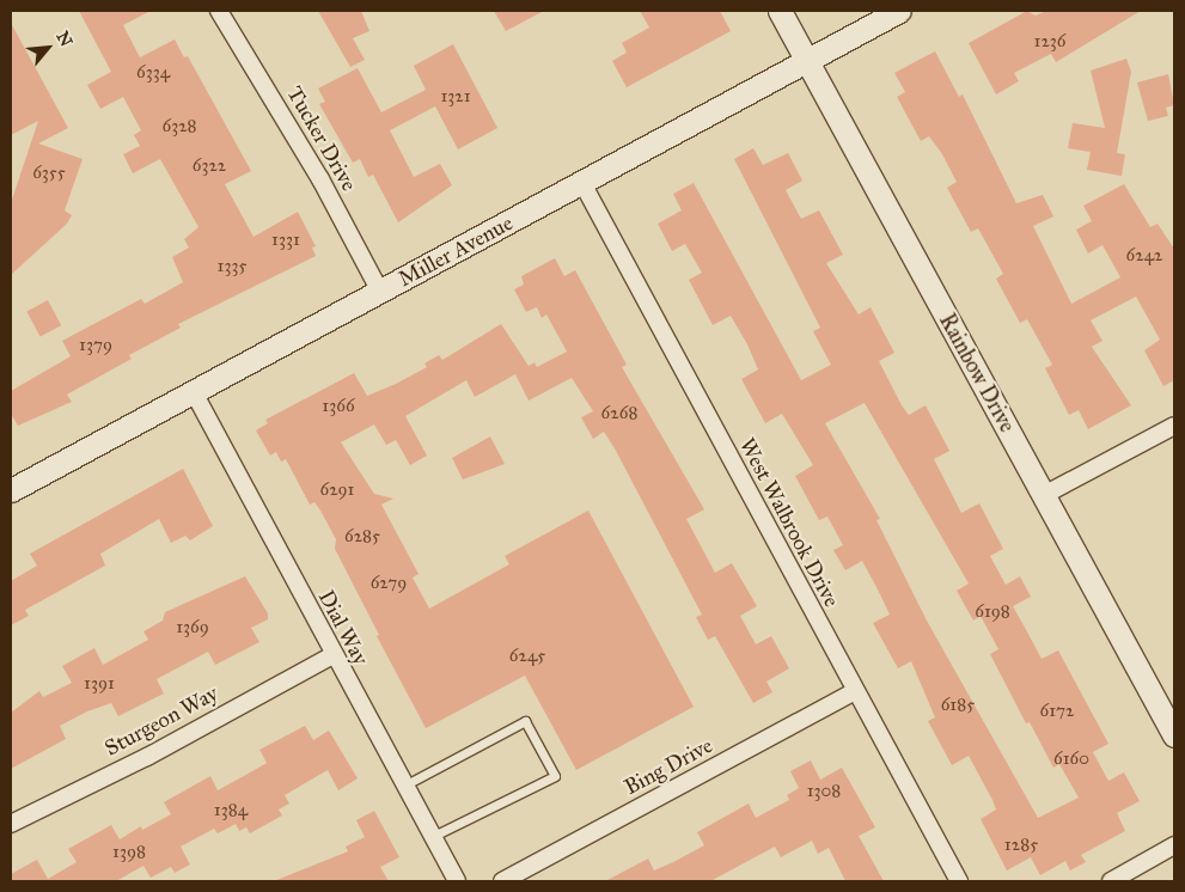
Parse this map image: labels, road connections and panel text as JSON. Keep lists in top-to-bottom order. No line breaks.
{"streets":{"main road":["Miller Avenue","Rainbow Drive"],"street":["Tucker Drive","West Walbrook Drive","Dial Way","Sturgeon Way","Bing Drive"]},"crossings":[["Tucker Drive","Miller Avenue"],["Miller Avenue","Rainbow Drive"],["Miller Avenue","West Walbrook Drive"],["Miller Avenue","Dial Way"],["West Walbrook Drive","Bing Drive"],["Dial Way","Sturgeon Way"]],"house_numbers":["1236","6334","1321","6328","6322","6355","1331","6242","1335","1379","1366","6268","6291","6285","6279","6198","1369","6245","1391","6185","6172","6160","1308","1384","1285","1398"],"north":"top right"}
